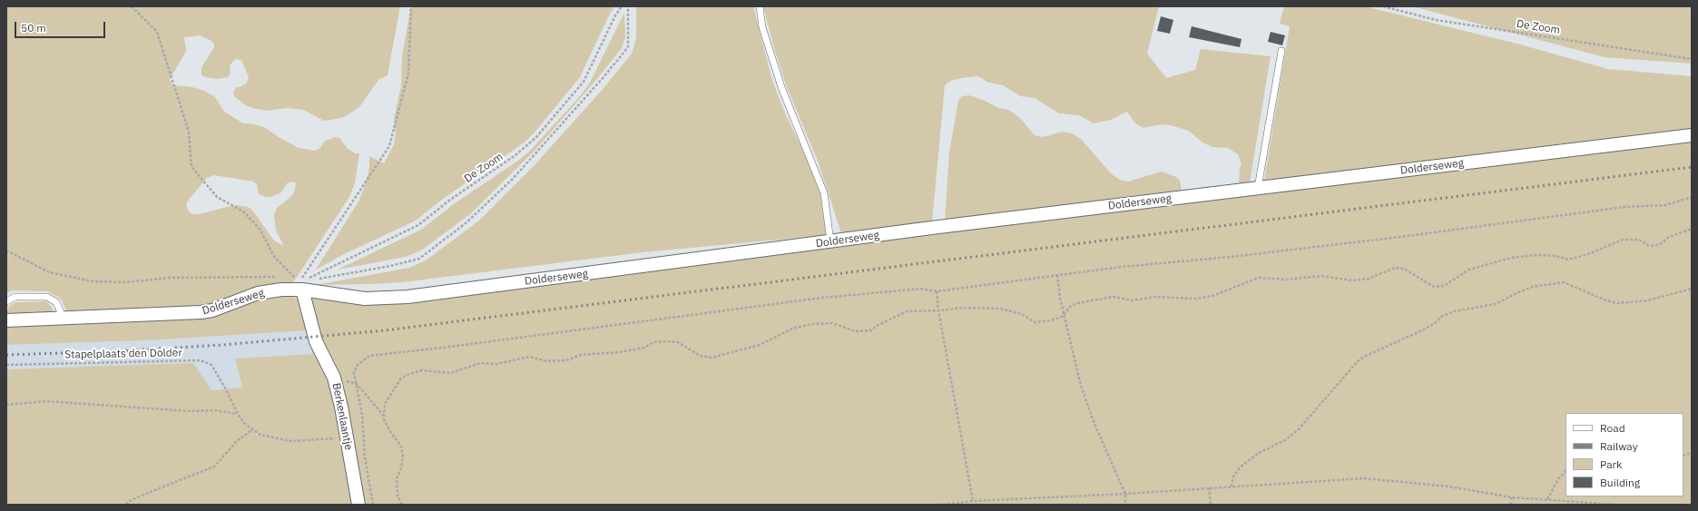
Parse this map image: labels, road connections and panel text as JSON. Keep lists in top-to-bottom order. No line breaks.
{"streets":{"street":["Dolderseweg","Berkenlaantje"],"path":["De Zoom","Stapelplaats den Dolder"]},"crossings":[["De Zoom","Dolderseweg"],["De Zoom","Berkenlaantje"],["Dolderseweg","Berkenlaantje"],["Stapelplaats den Dolder","Berkenlaantje"]],"legend":["Road","Railway","Park","Building"],"scale_bar":"50 m"}
